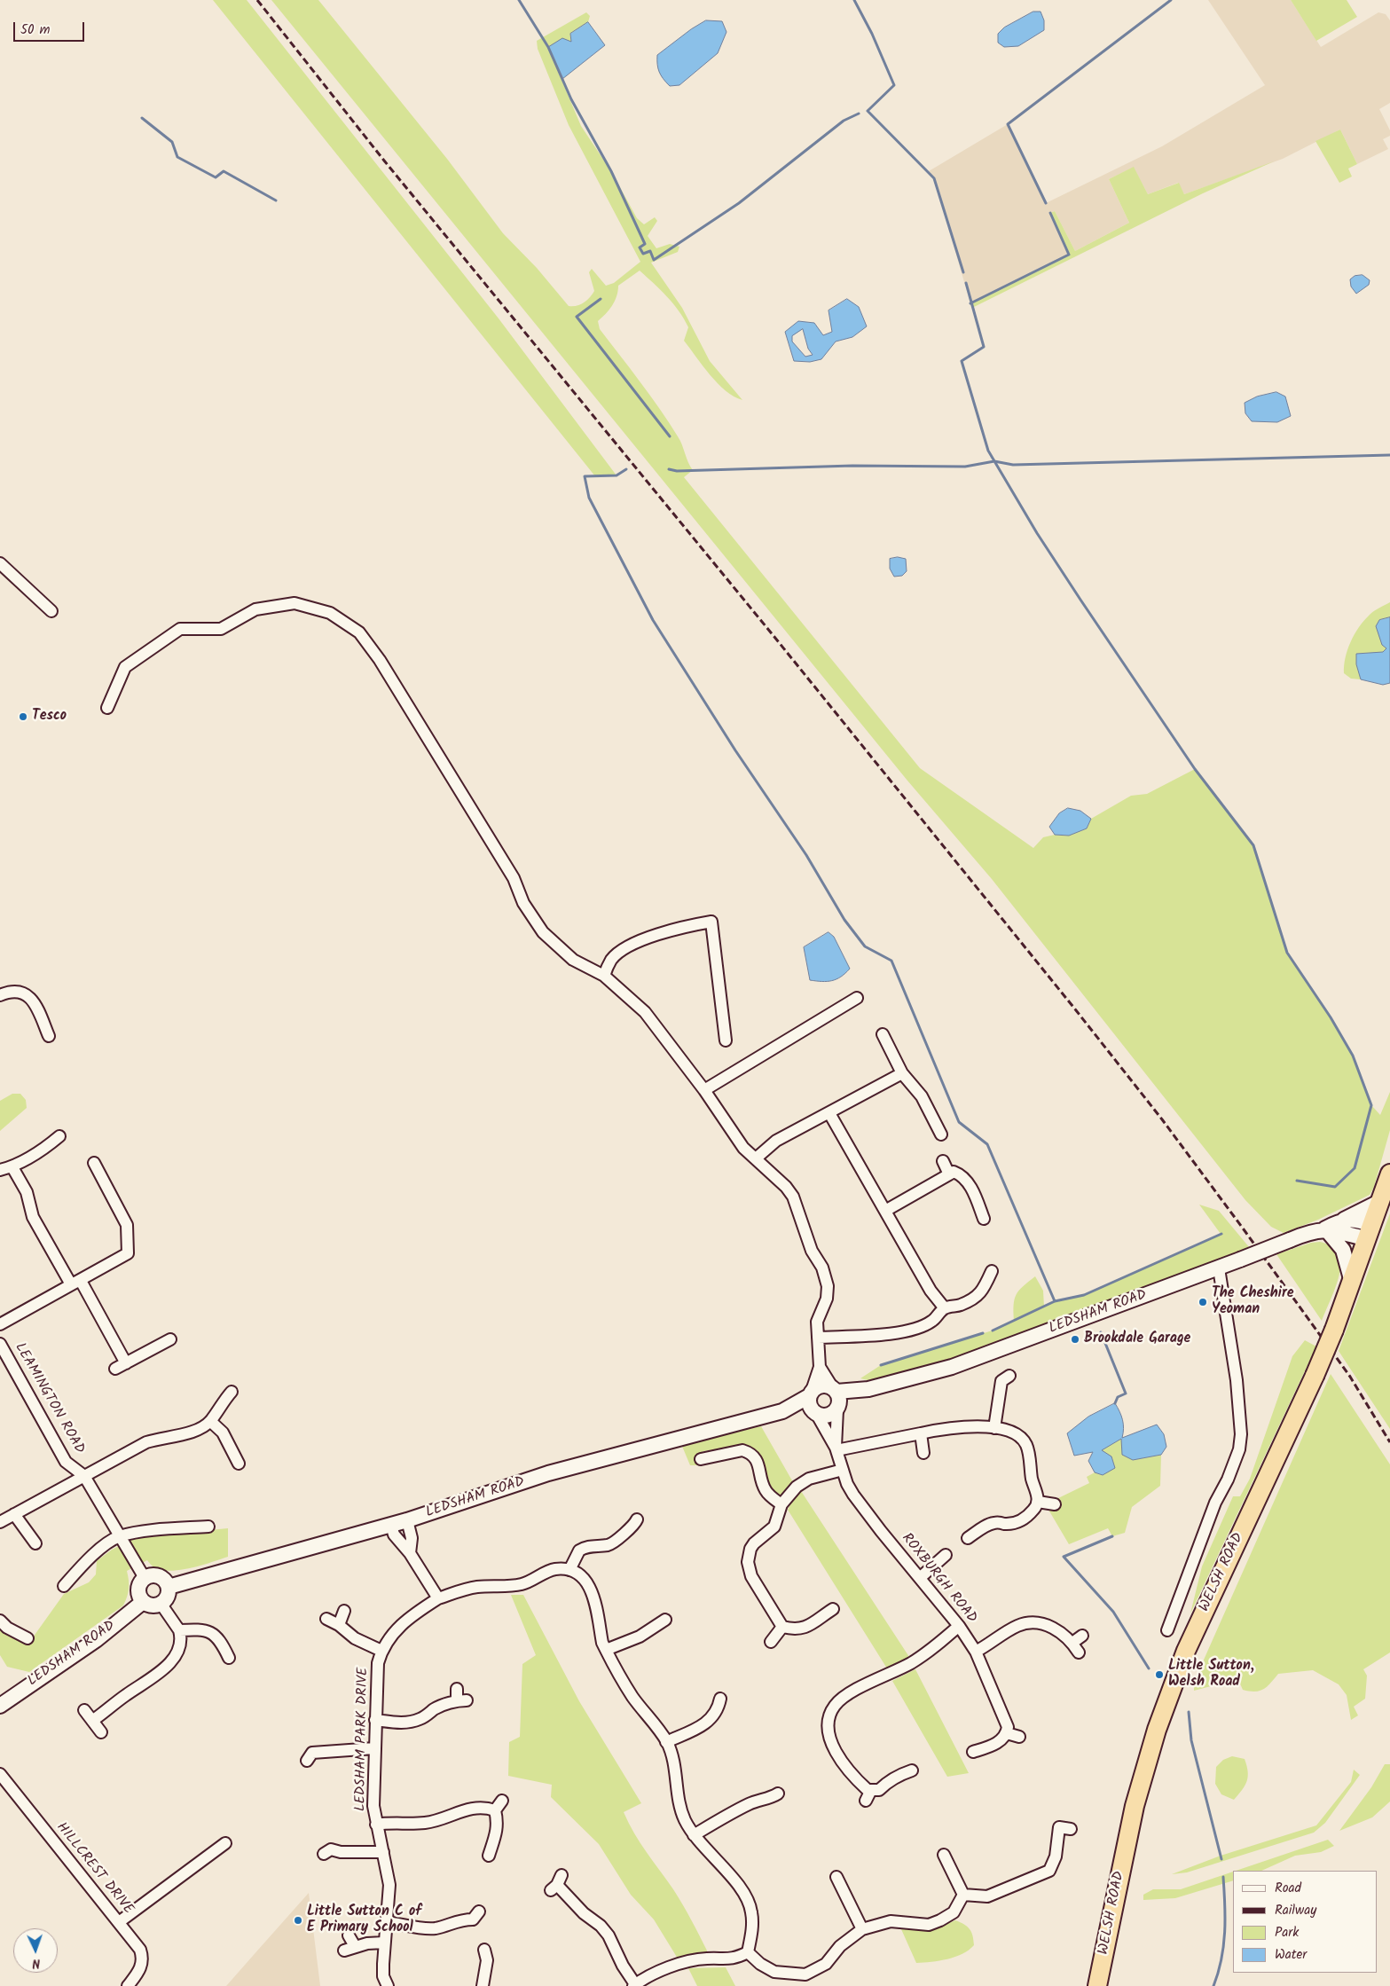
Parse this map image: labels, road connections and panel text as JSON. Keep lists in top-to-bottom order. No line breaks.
{"streets":{"highway":["WELSH ROAD"],"main road":["LEDSHAM ROAD"],"street":["LEAMINGTON ROAD","ROXBURGH ROAD","LEDSHAM PARK DRIVE","HILLCREST DRIVE"]},"crossings":[["LEDSHAM ROAD","LEAMINGTON ROAD"],["LEDSHAM ROAD","WELSH ROAD"],["LEDSHAM ROAD","ROXBURGH ROAD"]],"places":["Tesco","The Cheshire Yeoman","Brookdale Garage","Little Sutton, Welsh Road","Little Sutton C of E Primary School"],"legend":["Road","Railway","Park","Water"],"scale_bar":"50 m","north":"bottom"}
